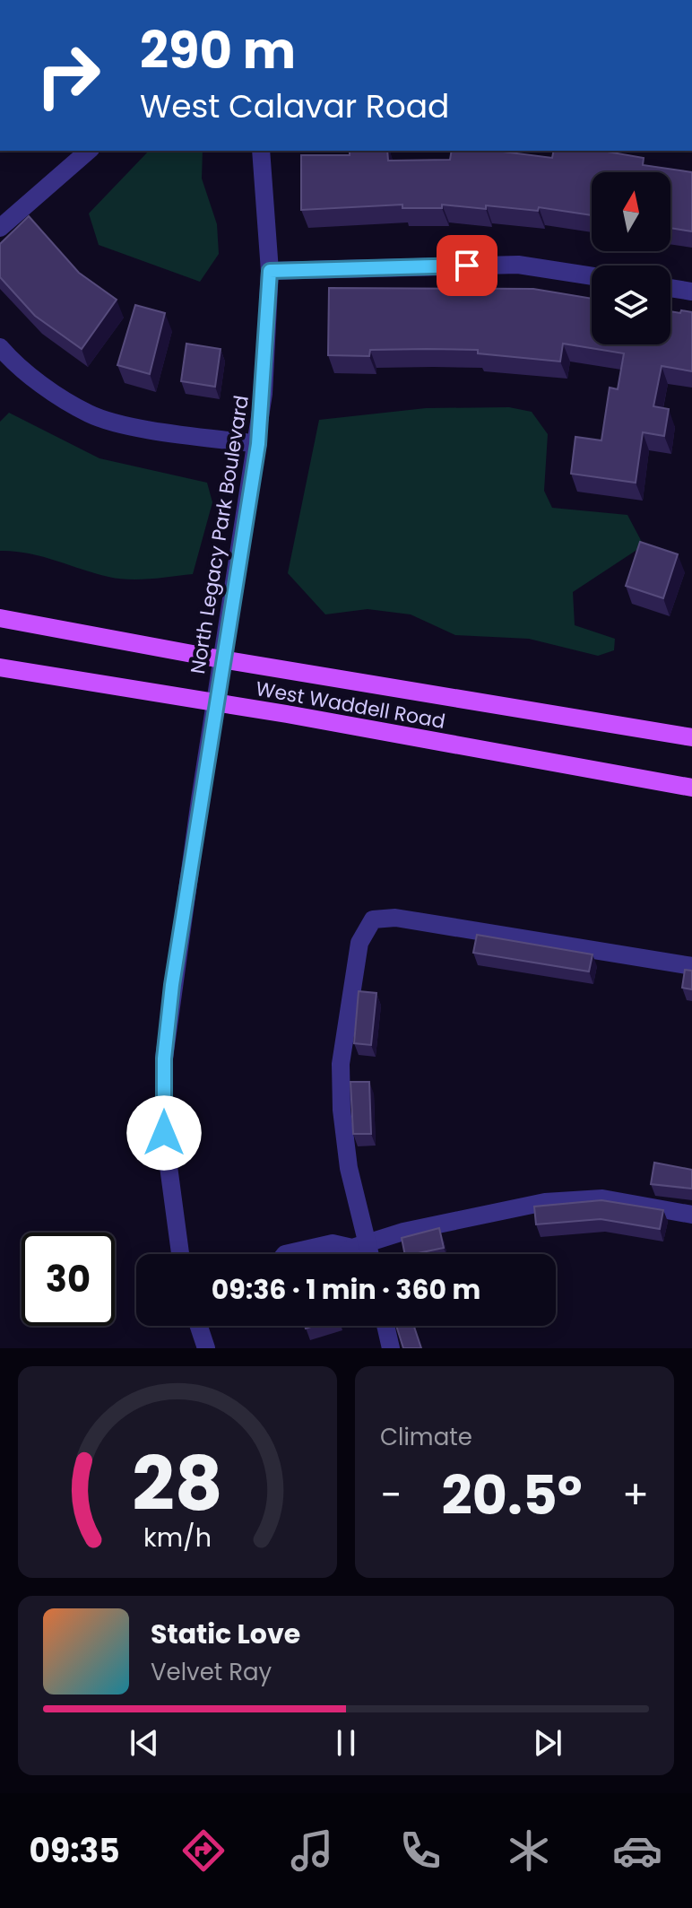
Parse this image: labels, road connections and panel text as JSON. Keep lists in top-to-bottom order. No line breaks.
{"streets":{"main road":["West Waddell Road"],"street":["North Legacy Park Boulevard"]},"crossings":[["North Legacy Park Boulevard","West Waddell Road"]],"north":"top","page":{"turn":["290 m","West Calavar Road"],"limit":"30","trip":"09:36 · 1 min · 360 m","tile":"Climate","heat":["−","20.5°","+"],"song":["Static Love","Velvet Ray"],"tabs":"09:35","gauge":["28","km/h"]}}
